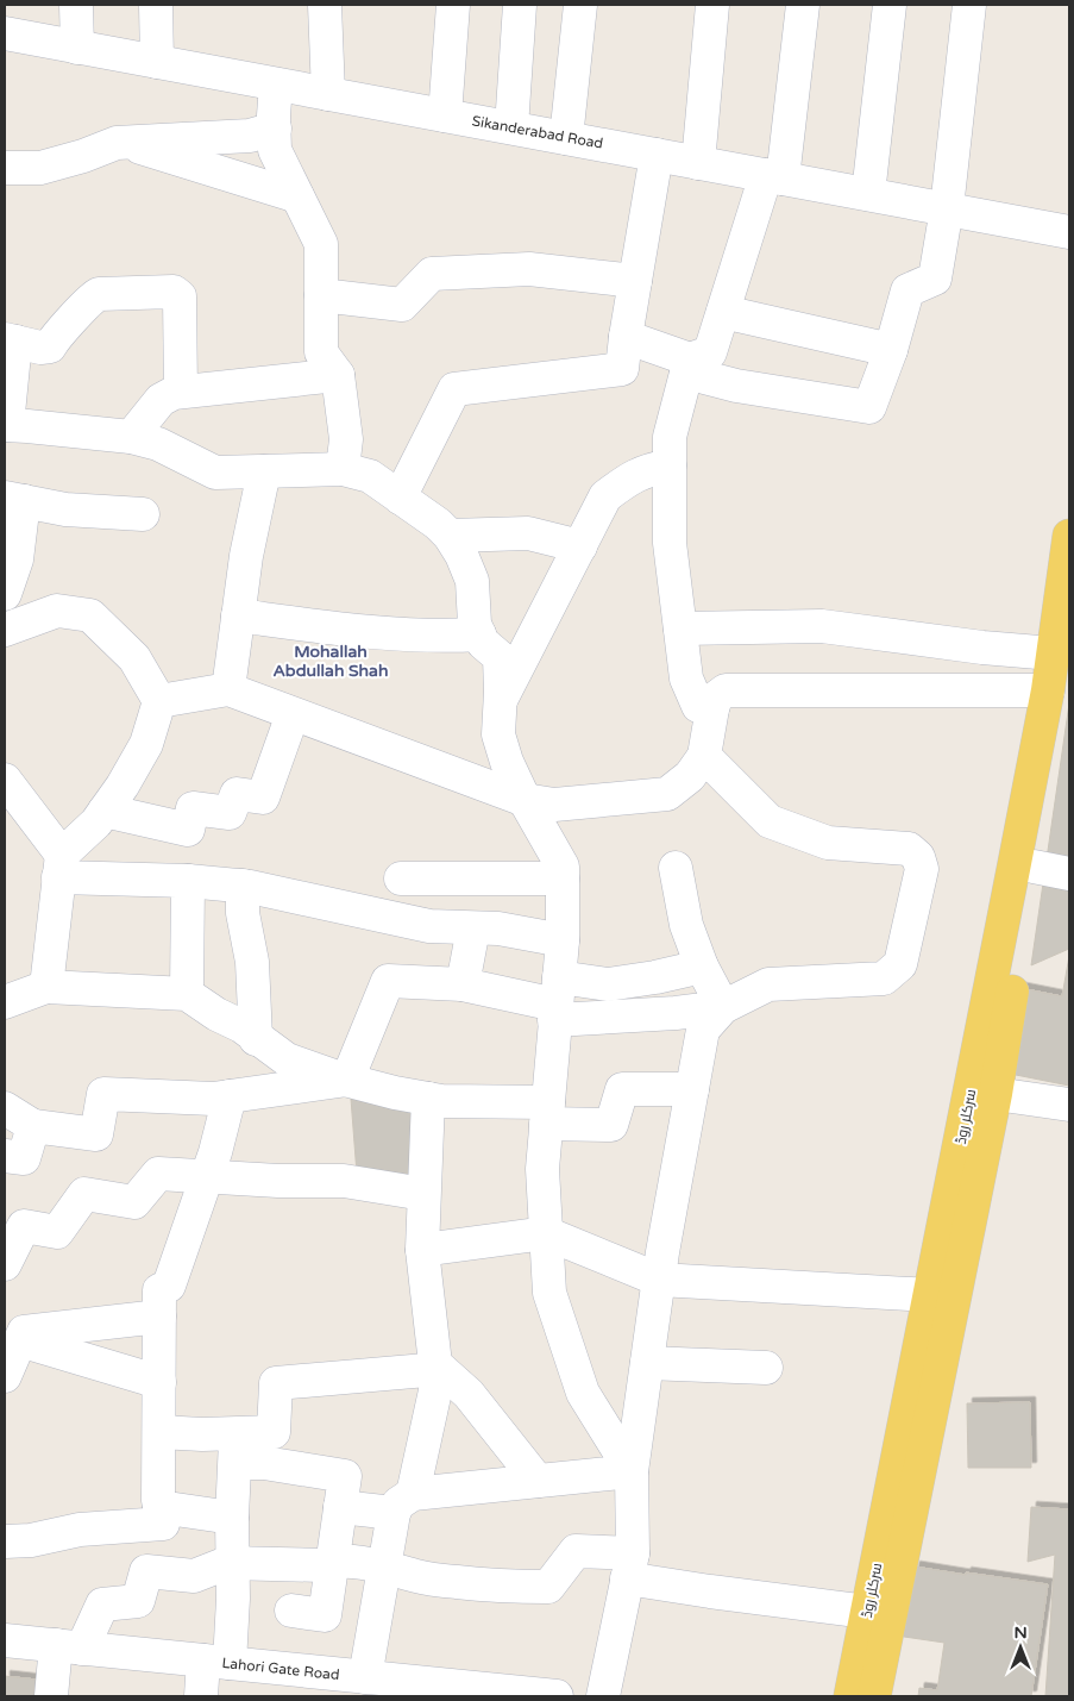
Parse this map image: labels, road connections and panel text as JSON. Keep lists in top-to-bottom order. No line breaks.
{"streets":{"main road":["سرکلر روڈ"],"street":["Sikanderabad Road","Lahori Gate Road"]},"districts":["Mohallah Abdullah Shah"],"north":"top"}
